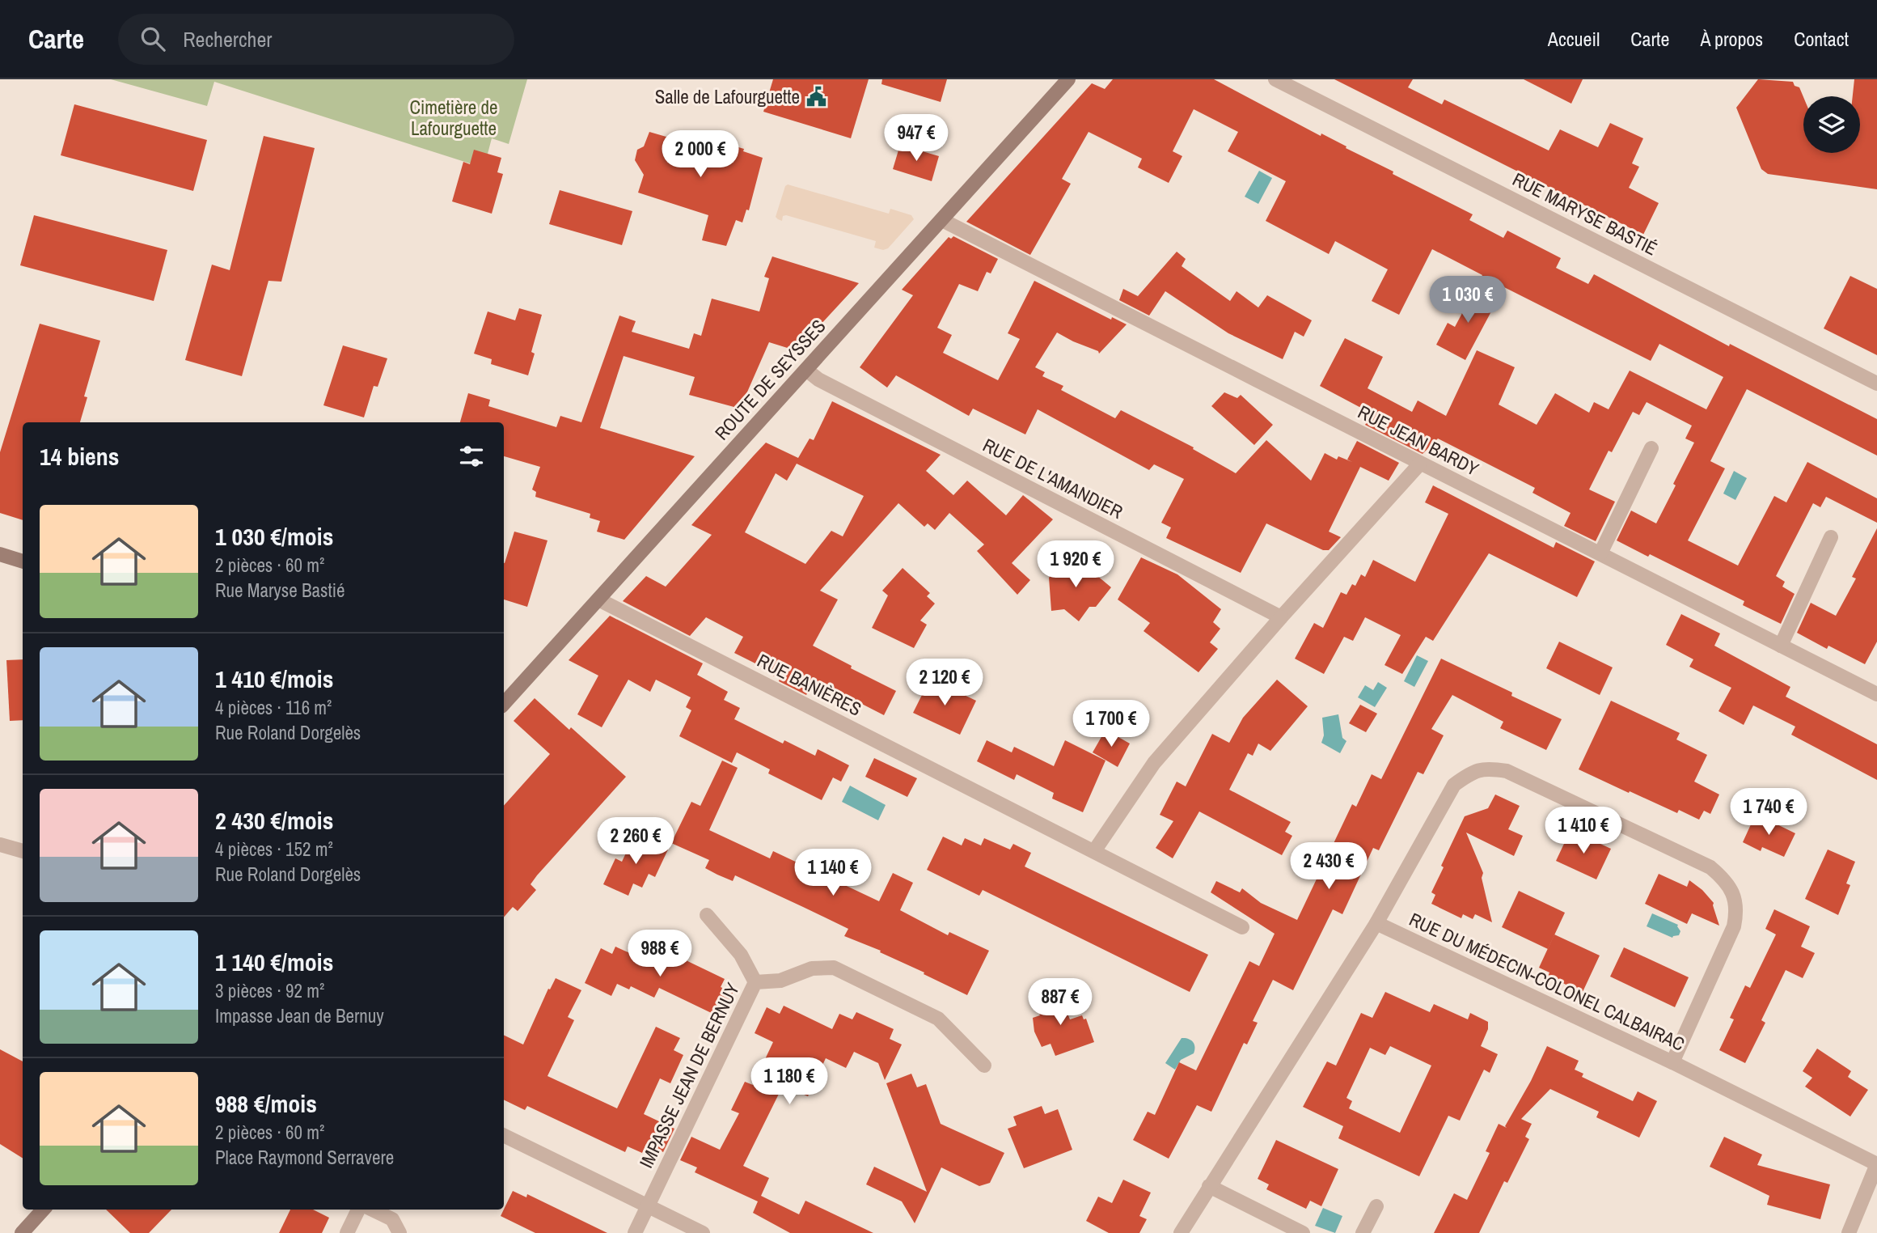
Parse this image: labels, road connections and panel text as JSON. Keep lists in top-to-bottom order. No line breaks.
{"streets":{"main road":["ROUTE DE SEYSSES"],"street":["RUE MARYSE BASTIÉ","RUE JEAN BARDY","RUE DE L'AMANDIER","RUE BANIÈRES","RUE DU MÉDECIN-COLONEL CALBAIRAC","IMPASSE JEAN DE BERNUY"]},"crossings":[["ROUTE DE SEYSSES","RUE JEAN BARDY"],["ROUTE DE SEYSSES","RUE DE L'AMANDIER"],["ROUTE DE SEYSSES","RUE BANIÈRES"]],"parks":["Cimetière de Lafourguette"],"places":{"public building":["Salle de Lafourguette"]},"page":{"header":"Carte","search":"Rechercher","nav":["Accueil","Carte","À propos","Contact"],"price":["947 €","2 000 €","1 030 €","1 920 €","2 120 €","1 700 €","1 740 €","1 410 €","2 260 €","2 430 €","1 140 €","988 €","887 €","1 180 €"],"heading":"14 biens","list":[{"name":"1 030 €/mois","note":"2 pièces · 60 m² · Rue Maryse Bastié"},{"name":"1 410 €/mois","note":"4 pièces · 116 m² · Rue Roland Dorgelès"},{"name":"2 430 €/mois","note":"4 pièces · 152 m² · Rue Roland Dorgelès"},{"name":"1 140 €/mois","note":"3 pièces · 92 m² · Impasse Jean de Bernuy"},{"name":"988 €/mois","note":"2 pièces · 60 m² · Place Raymond Serravere"}]}}
